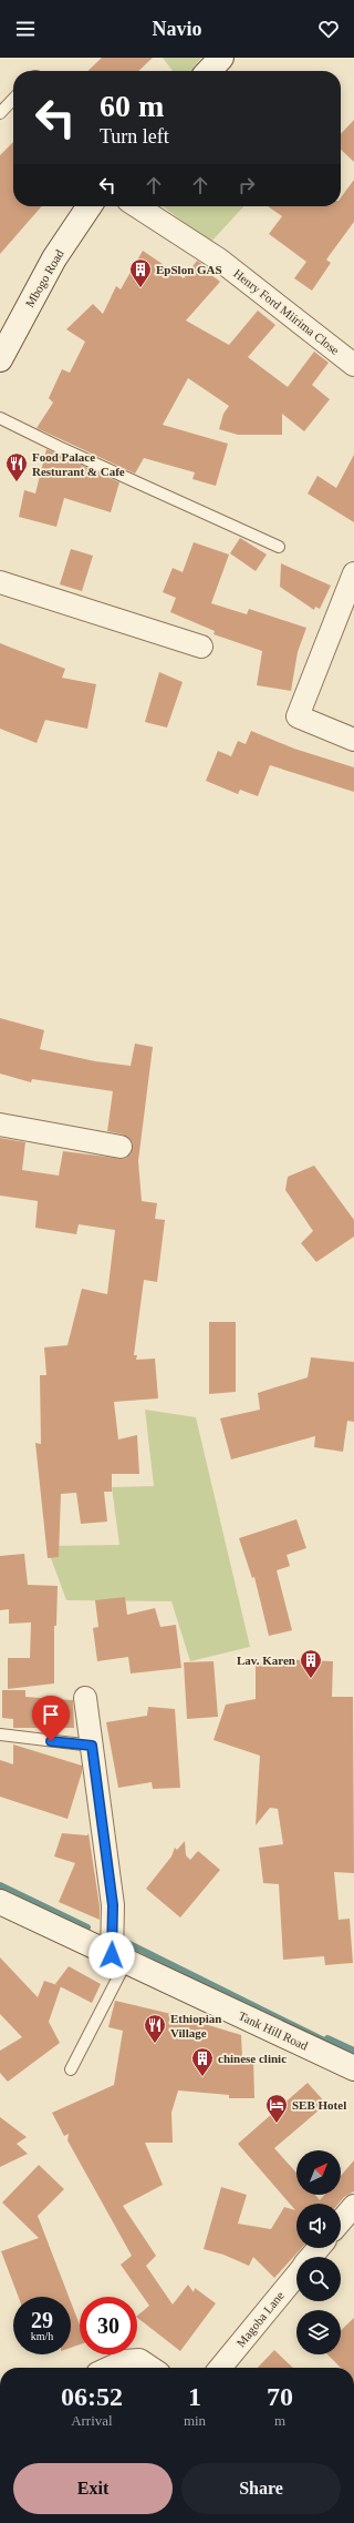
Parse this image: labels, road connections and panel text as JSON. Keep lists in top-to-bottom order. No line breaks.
{"streets":{"street":["Mbogo Road","Henry Ford Miirima Close","Tank Hill Road","Magoba Lane"]},"places":{"building":["EpSlon GAS","Lav. Karen","chinese clinic"],"restaurant":["Food Palace Resturant & Cafe","Ethiopian Village"],"hotel":["SEB Hotel"]},"north":"top right","page":{"header":"Navio","turn":["60 m","Turn left"],"speed":"29 km/h","limit":"30","eta":["06:52","Arrival","1","min","70","m"],"buttons":["Exit","Share"]}}
